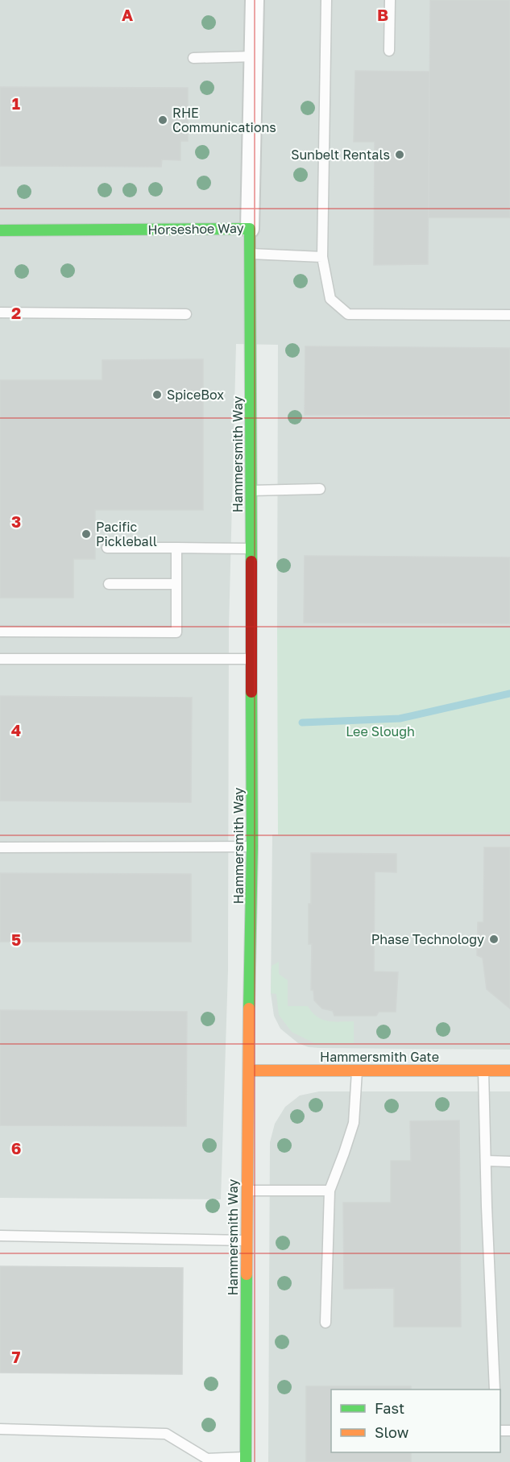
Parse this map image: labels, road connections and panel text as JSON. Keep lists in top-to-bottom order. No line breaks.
{"streets":{"street":["Horseshoe Way","Hammersmith Way","Hammersmith Gate"]},"crossings":[["Horseshoe Way","Hammersmith Way"],["Hammersmith Way","Hammersmith Gate"]],"parks":["Lee Slough"],"places":["RHE Communications","Sunbelt Rentals","SpiceBox","Pacific Pickleball","Phase Technology"],"legend":["Fast","Slow"],"grid":{"columns":["A","B"],"rows":["1","2","3","4","5","6","7"]}}
